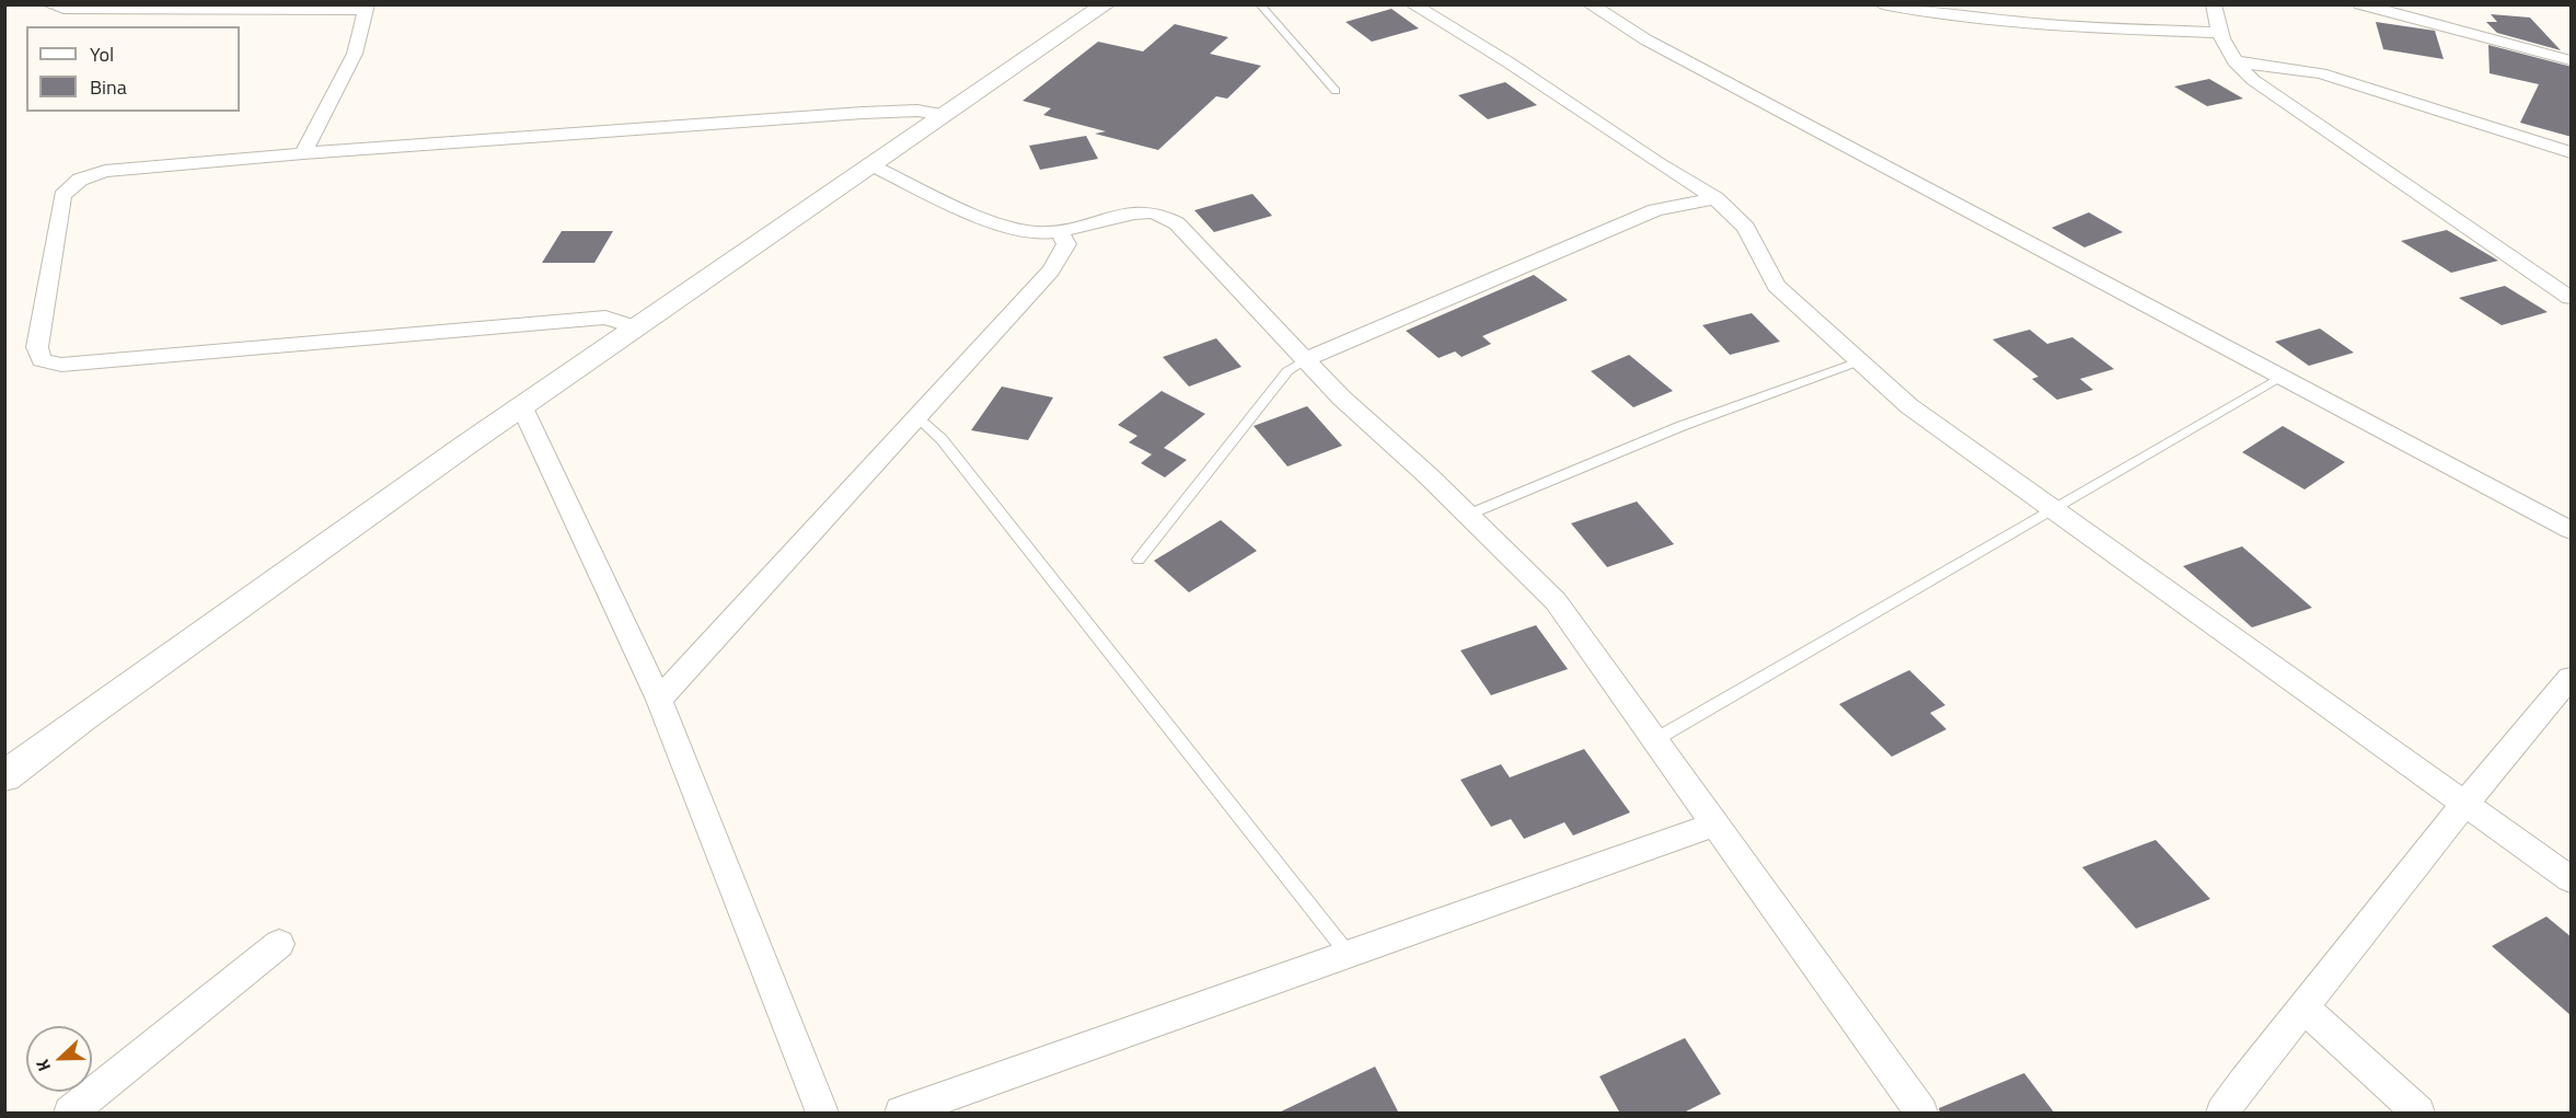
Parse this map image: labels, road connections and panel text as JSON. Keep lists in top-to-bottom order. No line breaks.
{"legend":["Yol","Bina"],"north":"left"}
